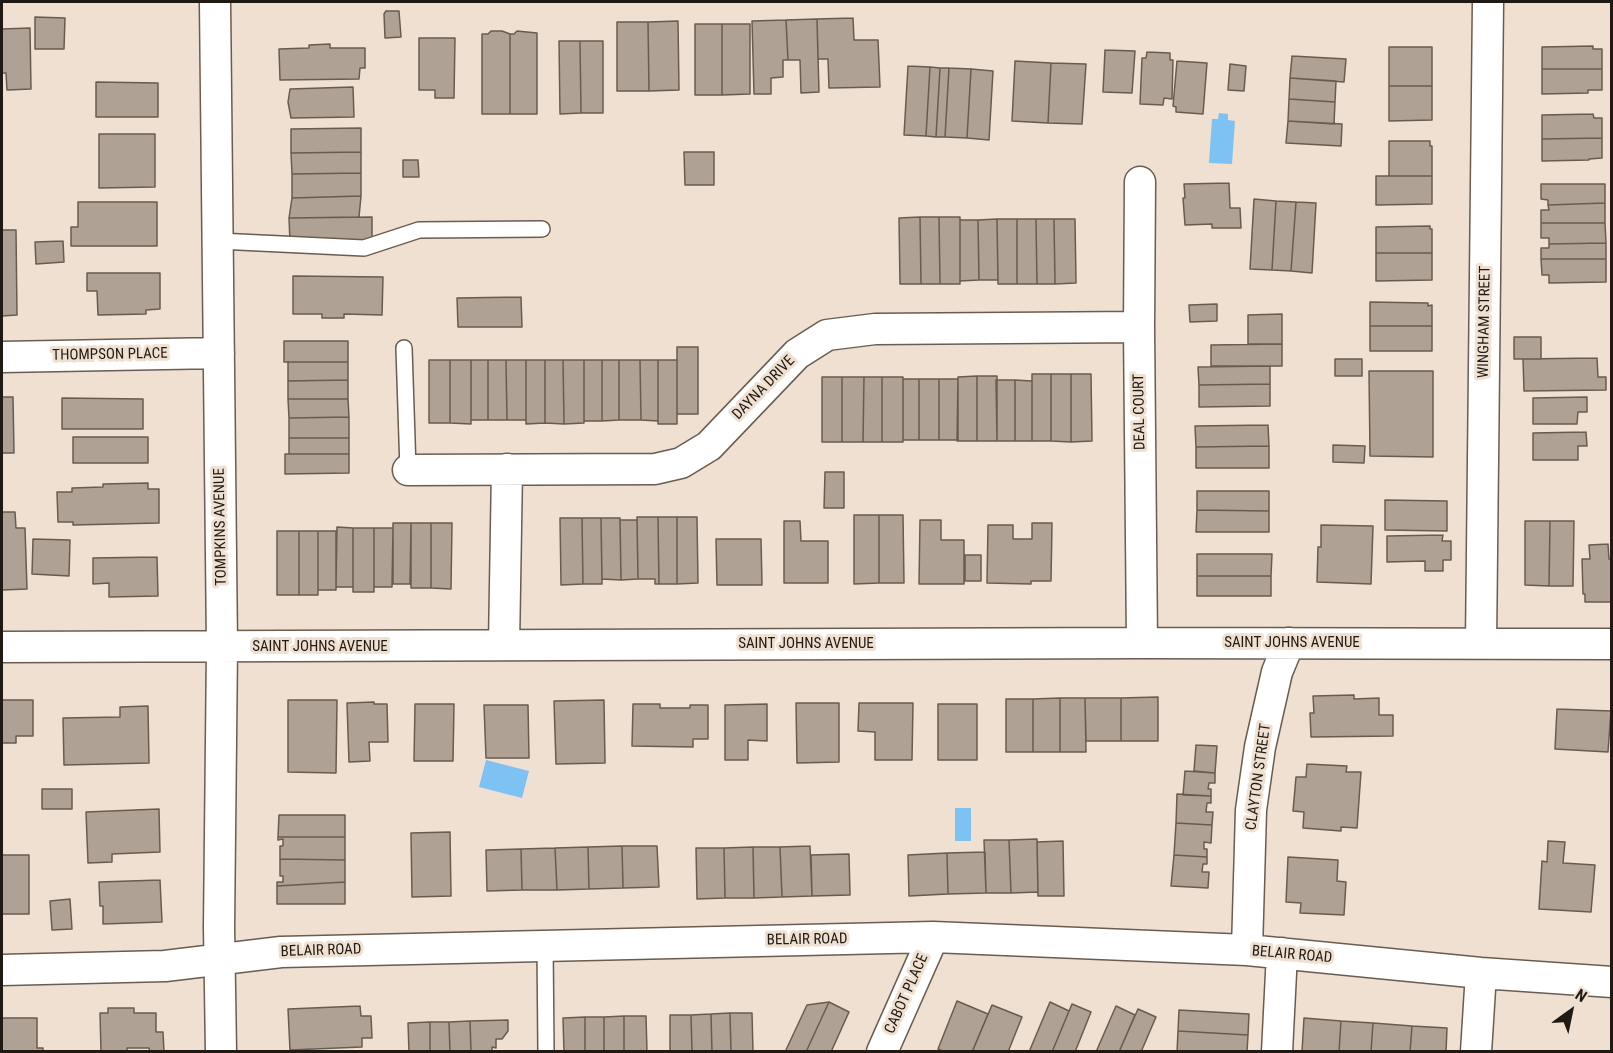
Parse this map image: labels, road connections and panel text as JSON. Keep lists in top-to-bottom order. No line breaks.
{"streets":{"street":["WINGHAM STREET","THOMPSON PLACE","DAYNA DRIVE","DEAL COURT","TOMPKINS AVENUE","SAINT JOHNS AVENUE","CLAYTON STREET","BELAIR ROAD","CABOT PLACE"]},"crossings":[["WINGHAM STREET","SAINT JOHNS AVENUE"],["THOMPSON PLACE","TOMPKINS AVENUE"],["DAYNA DRIVE","DEAL COURT"],["DEAL COURT","SAINT JOHNS AVENUE"],["TOMPKINS AVENUE","SAINT JOHNS AVENUE"],["TOMPKINS AVENUE","BELAIR ROAD"],["SAINT JOHNS AVENUE","CLAYTON STREET"],["CLAYTON STREET","BELAIR ROAD"],["BELAIR ROAD","CABOT PLACE"]],"north":"top right"}
